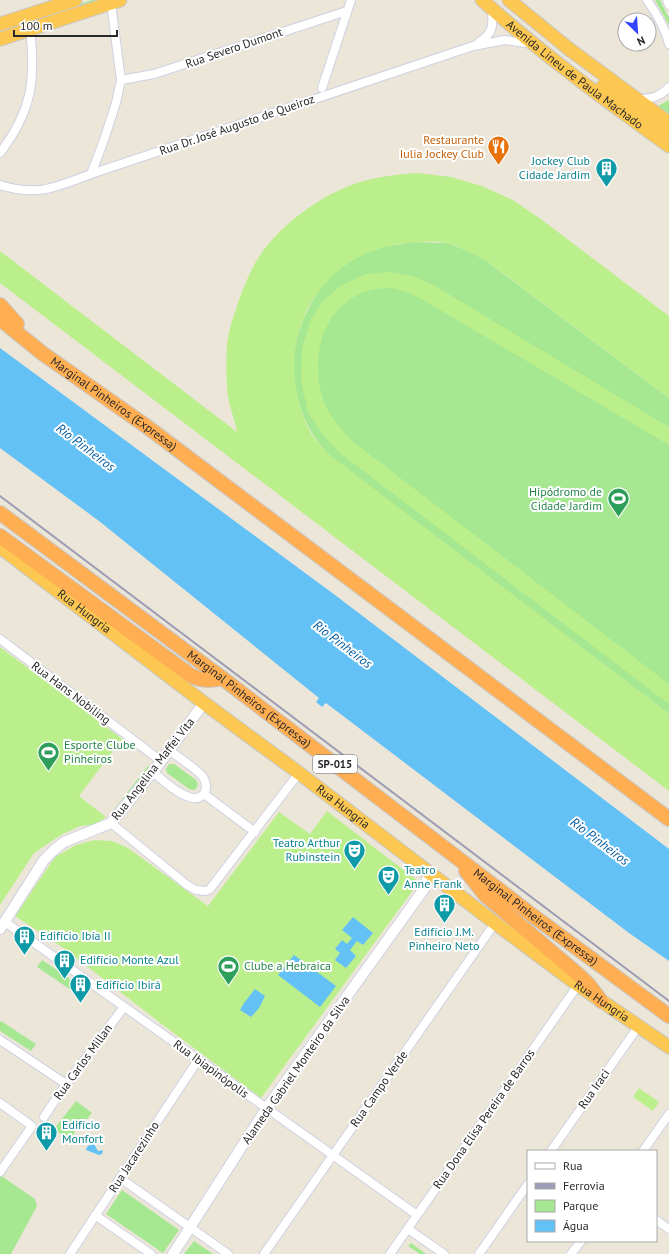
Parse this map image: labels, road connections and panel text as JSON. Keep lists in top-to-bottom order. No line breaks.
{"streets":{"highway":["Avenida Lineu de Paula Machado","Marginal Pinheiros (Expressa)","Rua Hungria","SP-015"],"street":["Rua Severo Dumont","Rua Dr. José Augusto de Queiroz","Rua Hans Nobiling","Rua Angelina Maffei Vita","Rua Carlos Millan","Rua Ibiapinópolis","Alameda Gabriel Monteiro da Silva","Rua Campo Verde","Rua Iraci","Rua Dona Elisa Pereira de Barros","Rua Jacarezinho"]},"crossings":[["Rua Hungria","Rua Angelina Maffei Vita"],["Rua Hungria","Alameda Gabriel Monteiro da Silva"],["Rua Hungria","Rua Campo Verde"],["Rua Hungria","Rua Iraci"],["Rua Hungria","Rua Dona Elisa Pereira de Barros"],["Rua Hans Nobiling","Rua Angelina Maffei Vita"],["Rua Angelina Maffei Vita","Rua Ibiapinópolis"],["Rua Carlos Millan","Rua Ibiapinópolis"],["Rua Ibiapinópolis","Alameda Gabriel Monteiro da Silva"],["Rua Ibiapinópolis","Rua Campo Verde"],["Rua Ibiapinópolis","Rua Dona Elisa Pereira de Barros"],["Rua Ibiapinópolis","Rua Jacarezinho"]],"water":["Rio Pinheiros"],"places":{"restaurant":["Restaurante Iulia Jockey Club"],"building":["Jockey Club Cidade Jardim","Edifício J.M. Pinheiro Neto","Edifício Ibía II","Edifício Monte Azul","Edifício Ibirá","Edifício Monfort"],"sports":["Hipódromo de Cidade Jardim","Esporte Clube Pinheiros","Clube a Hebraica"],"theatre":["Teatro Arthur Rubinstein","Teatro Anne Frank"]},"legend":["Rua","Ferrovia","Parque","Água"],"scale_bar":"100 m","north":"bottom right"}
